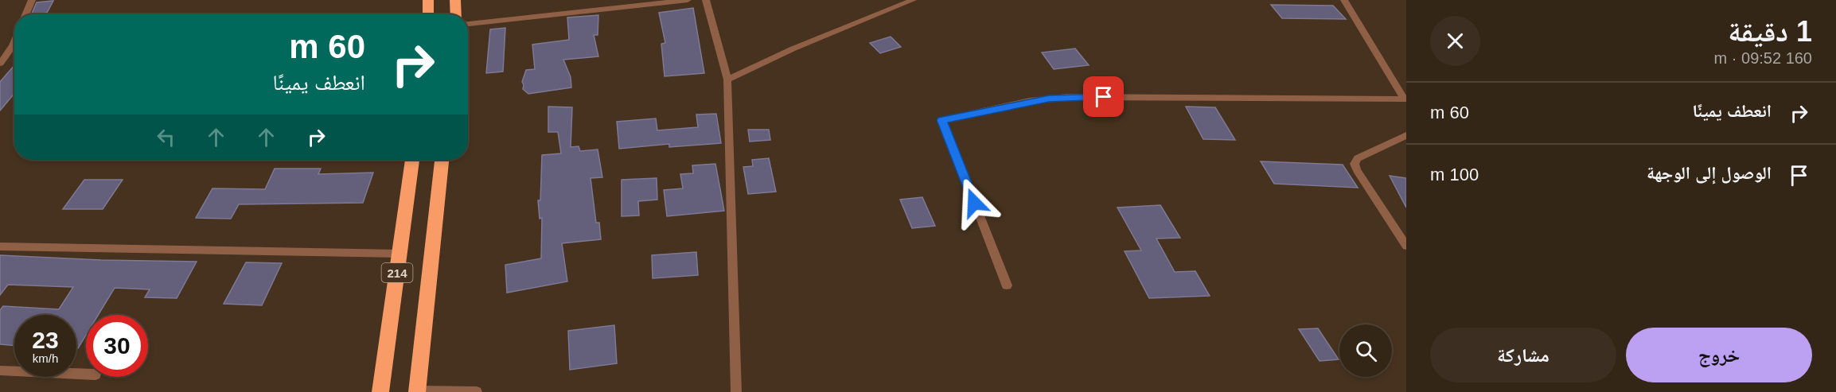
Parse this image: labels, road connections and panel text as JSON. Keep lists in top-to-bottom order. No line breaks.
{"streets":{"highway":["214"]},"page":{"heading":["1 دقيقة","160 m · 09:52"],"turn":["60 m","انعطف يمينًا"],"list":[{"name":"انعطف يمينًا","value":"60 m"},{"name":"الوصول إلى الوجهة","value":"100 m"}],"speed":"23 km/h","limit":"30","buttons":["خروج","مشاركة"]}}
